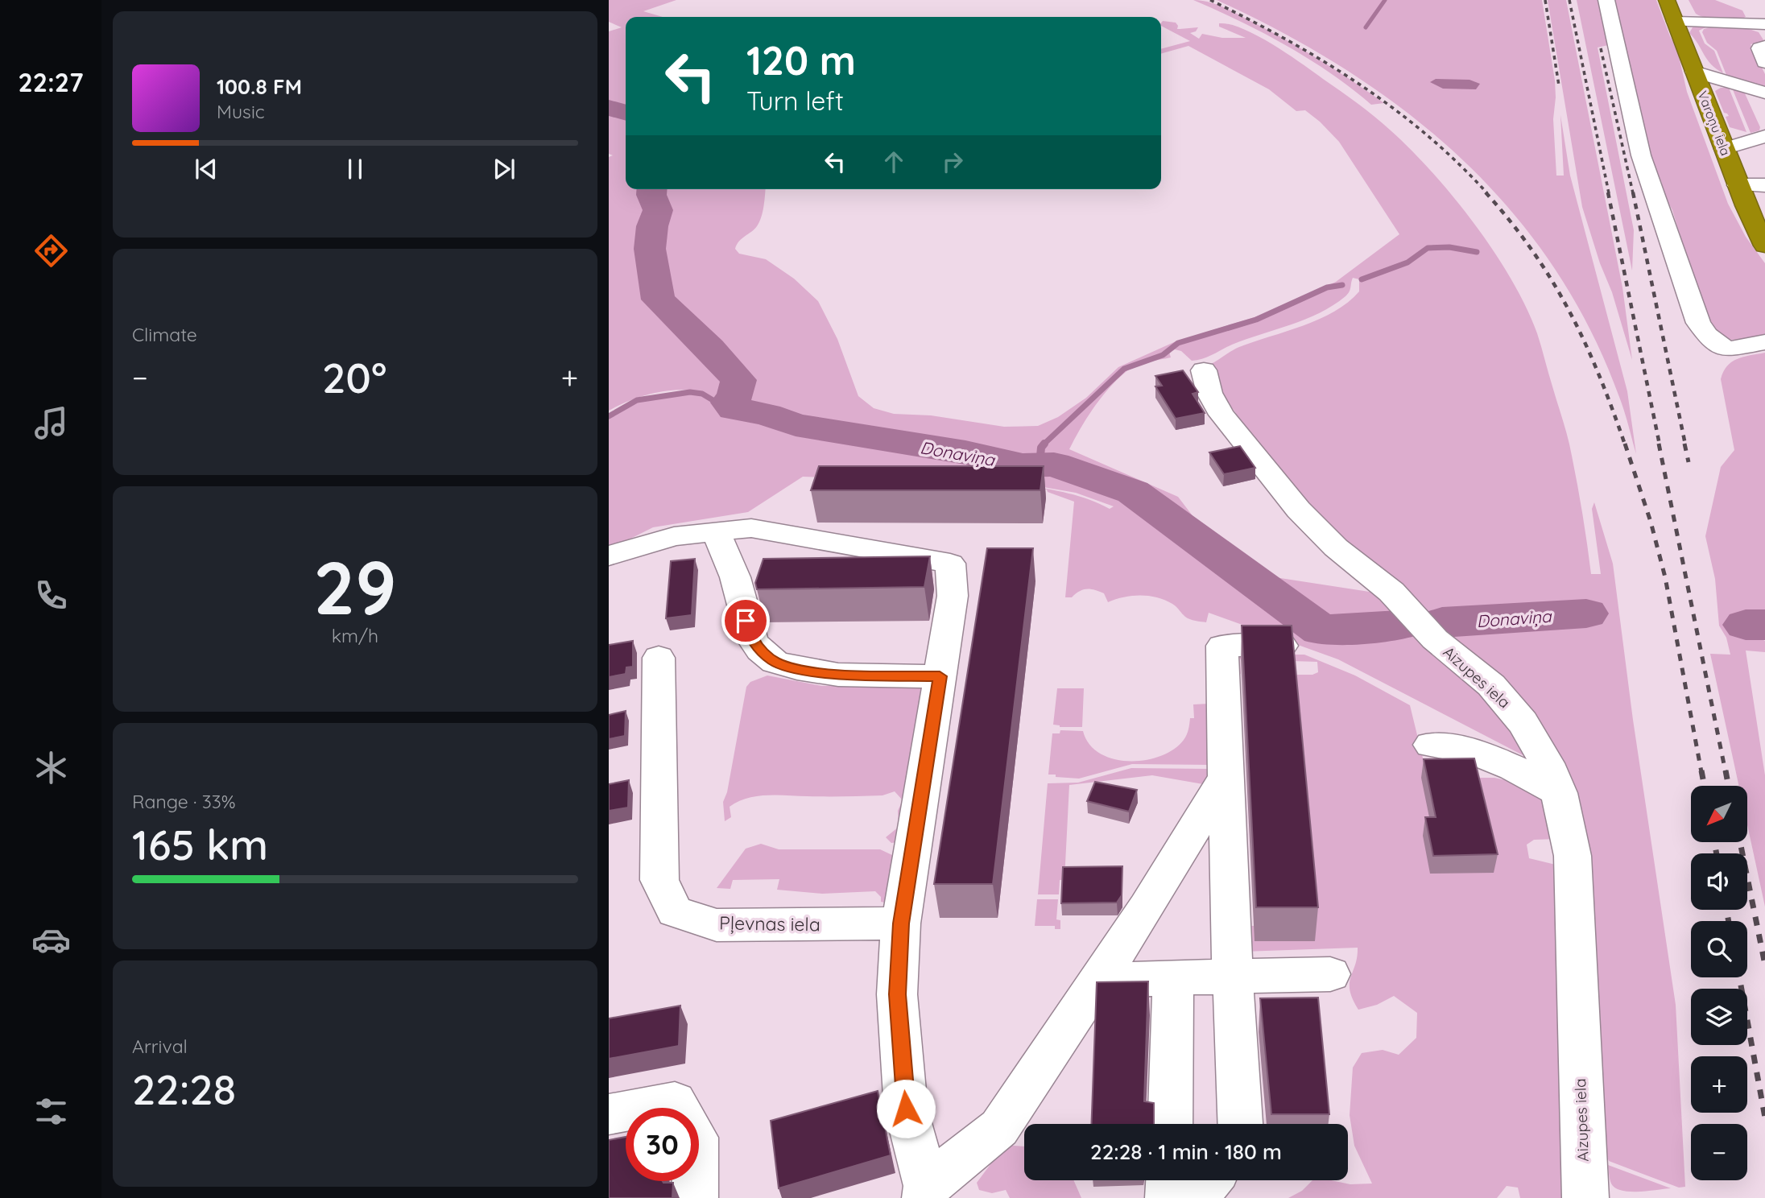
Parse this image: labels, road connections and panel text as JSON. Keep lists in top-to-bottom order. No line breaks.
{"streets":{"highway":["Varoņu iela"],"street":["Aizupes iela","Pļevnas iela"]},"water":["Donaviņa"],"north":"bottom left","page":{"tabs":"22:27","turn":["120 m","Turn left"],"song":["100.8 FM","Music"],"tile":["Climate",["29","km/h"],["Range · 33%","165 km"],["Arrival","22:28"]],"heat":["−","20°","+"],"map_buttons":["+","−"],"limit":"30","trip":"22:28 · 1 min · 180 m"}}
